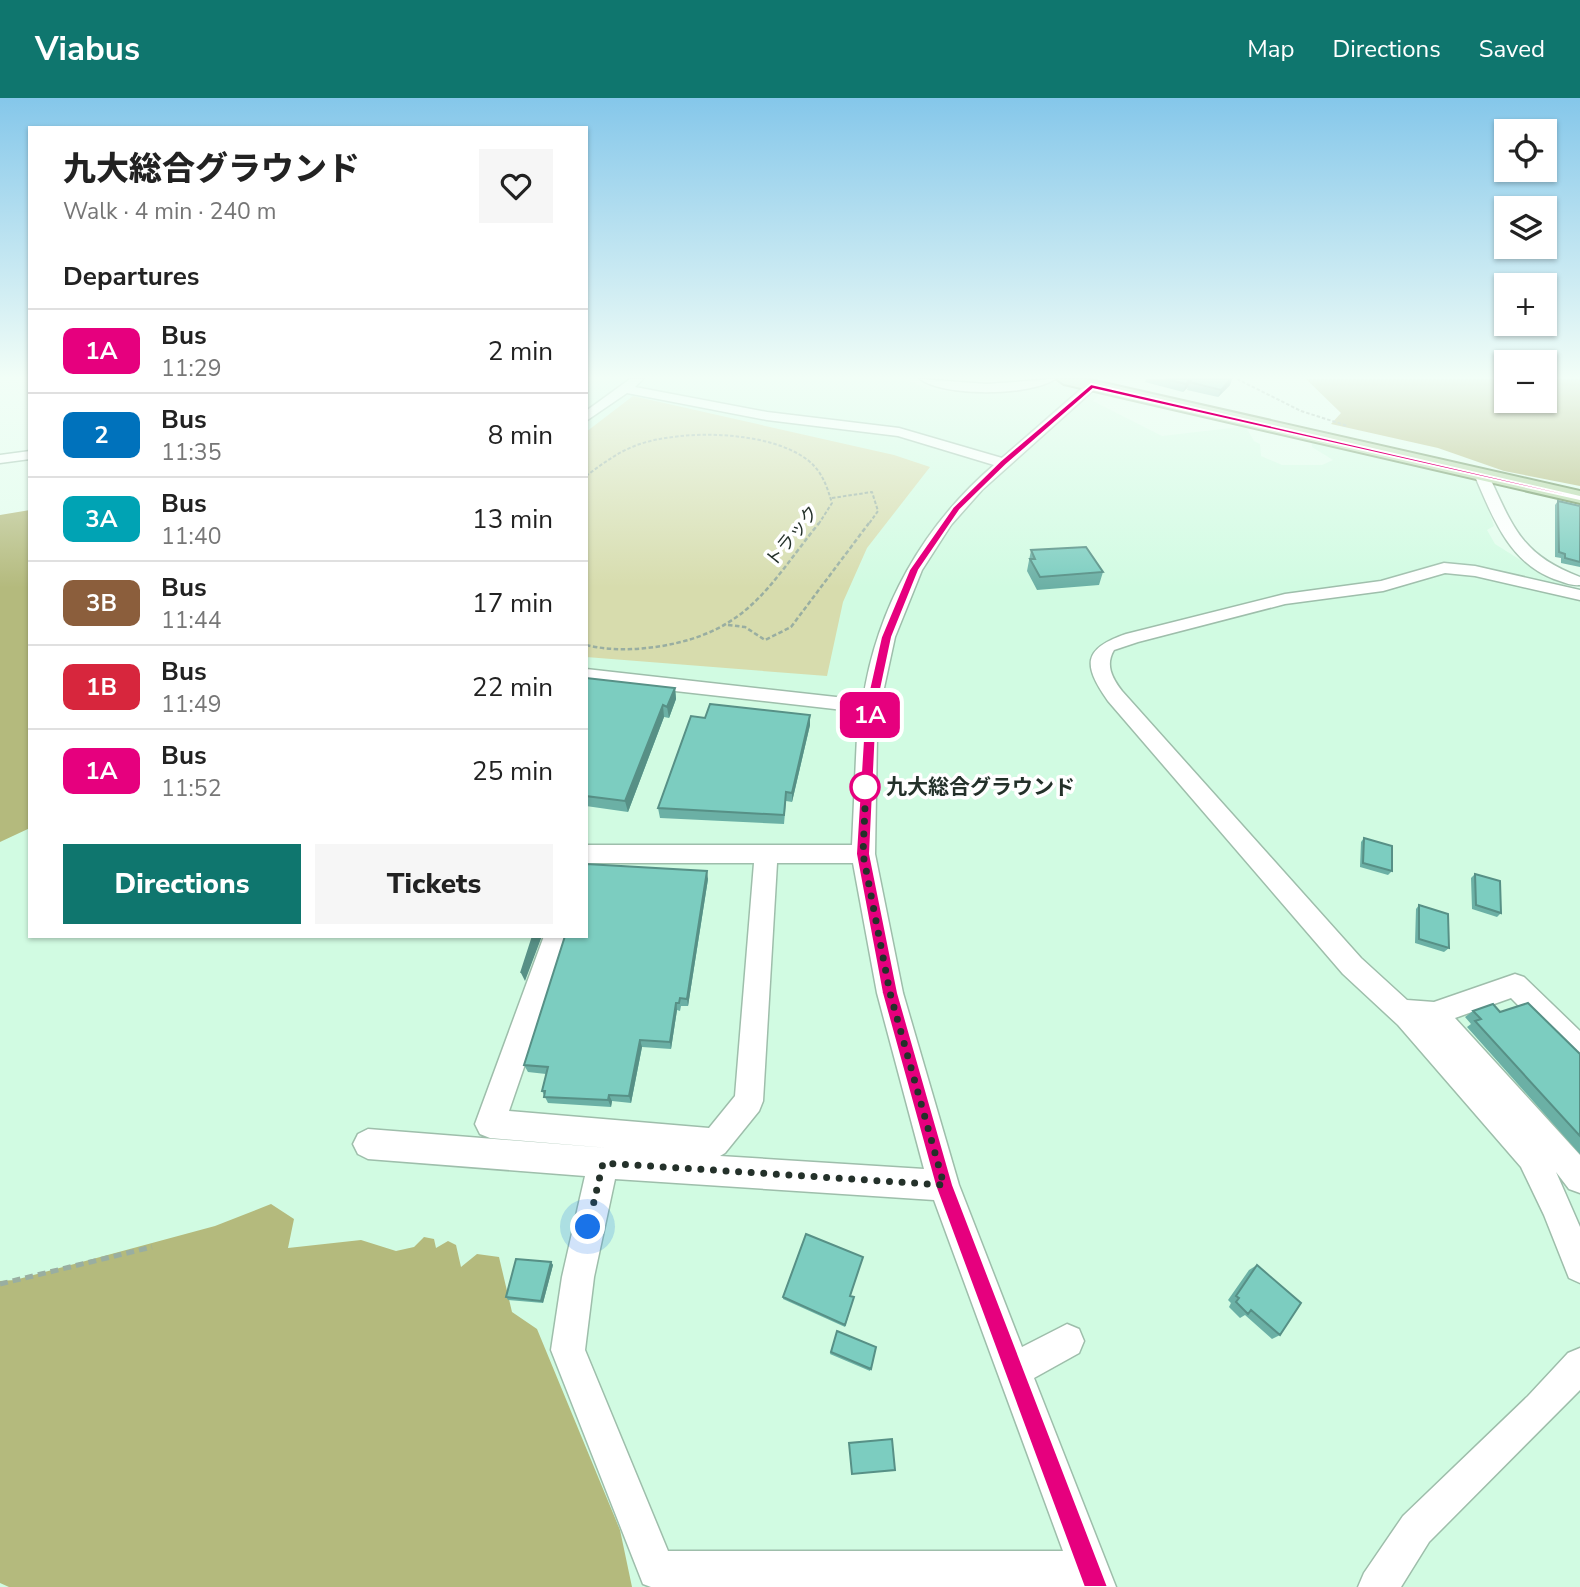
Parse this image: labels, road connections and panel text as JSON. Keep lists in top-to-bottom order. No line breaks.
{"streets":{"path":["トラック"]},"places":["九大総合グラウンド"],"lines":["bus line 1A"],"page":{"header":"Viabus","nav":["Map","Directions","Saved"],"on_map":"1A","map_buttons":["+","−"],"heading":[["九大総合グラウンド","Walk · 4 min · 240 m"],"Departures"],"list":[{"mark":"1A","name":"Bus","note":"11:29","value":"2 min"},{"mark":"2","name":"Bus","note":"11:35","value":"8 min"},{"mark":"3A","name":"Bus","note":"11:40","value":"13 min"},{"mark":"3B","name":"Bus","note":"11:44","value":"17 min"},{"mark":"1B","name":"Bus","note":"11:49","value":"22 min"},{"mark":"1A","name":"Bus","note":"11:52","value":"25 min"}],"buttons":["Directions","Tickets"]}}
